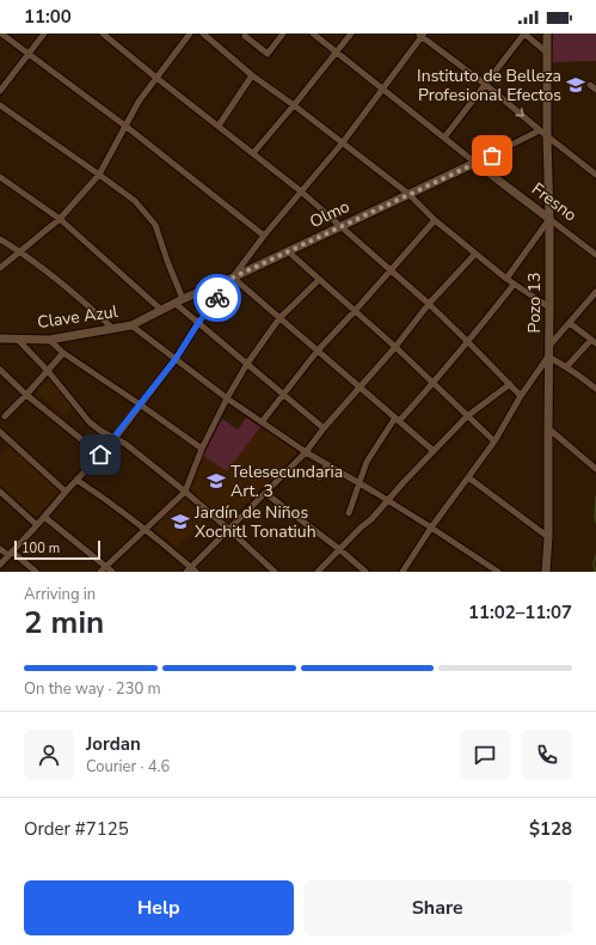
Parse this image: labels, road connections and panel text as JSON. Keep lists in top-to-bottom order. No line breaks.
{"streets":{"main road":["Fresno","Olmo","Pozo 13","Clave Azul"]},"crossings":[["Fresno","Olmo"],["Fresno","Pozo 13"],["Olmo","Pozo 13"],["Olmo","Clave Azul"]],"places":{"school or university":["Instituto de Belleza Profesional Efectos","Telesecundaria Art. 3","Jardín de Niños Xochitl Tonatiuh"]},"scale_bar":"100 m","page":{"status":"11:00","scale":"100 m","heading":["2 min","Arriving in","11:02–11:07"],"panel":["Jordan","Courier · 4.6","Order #7125","$128"],"bar":"On the way · 230 m","buttons":["Help","Share"]}}
